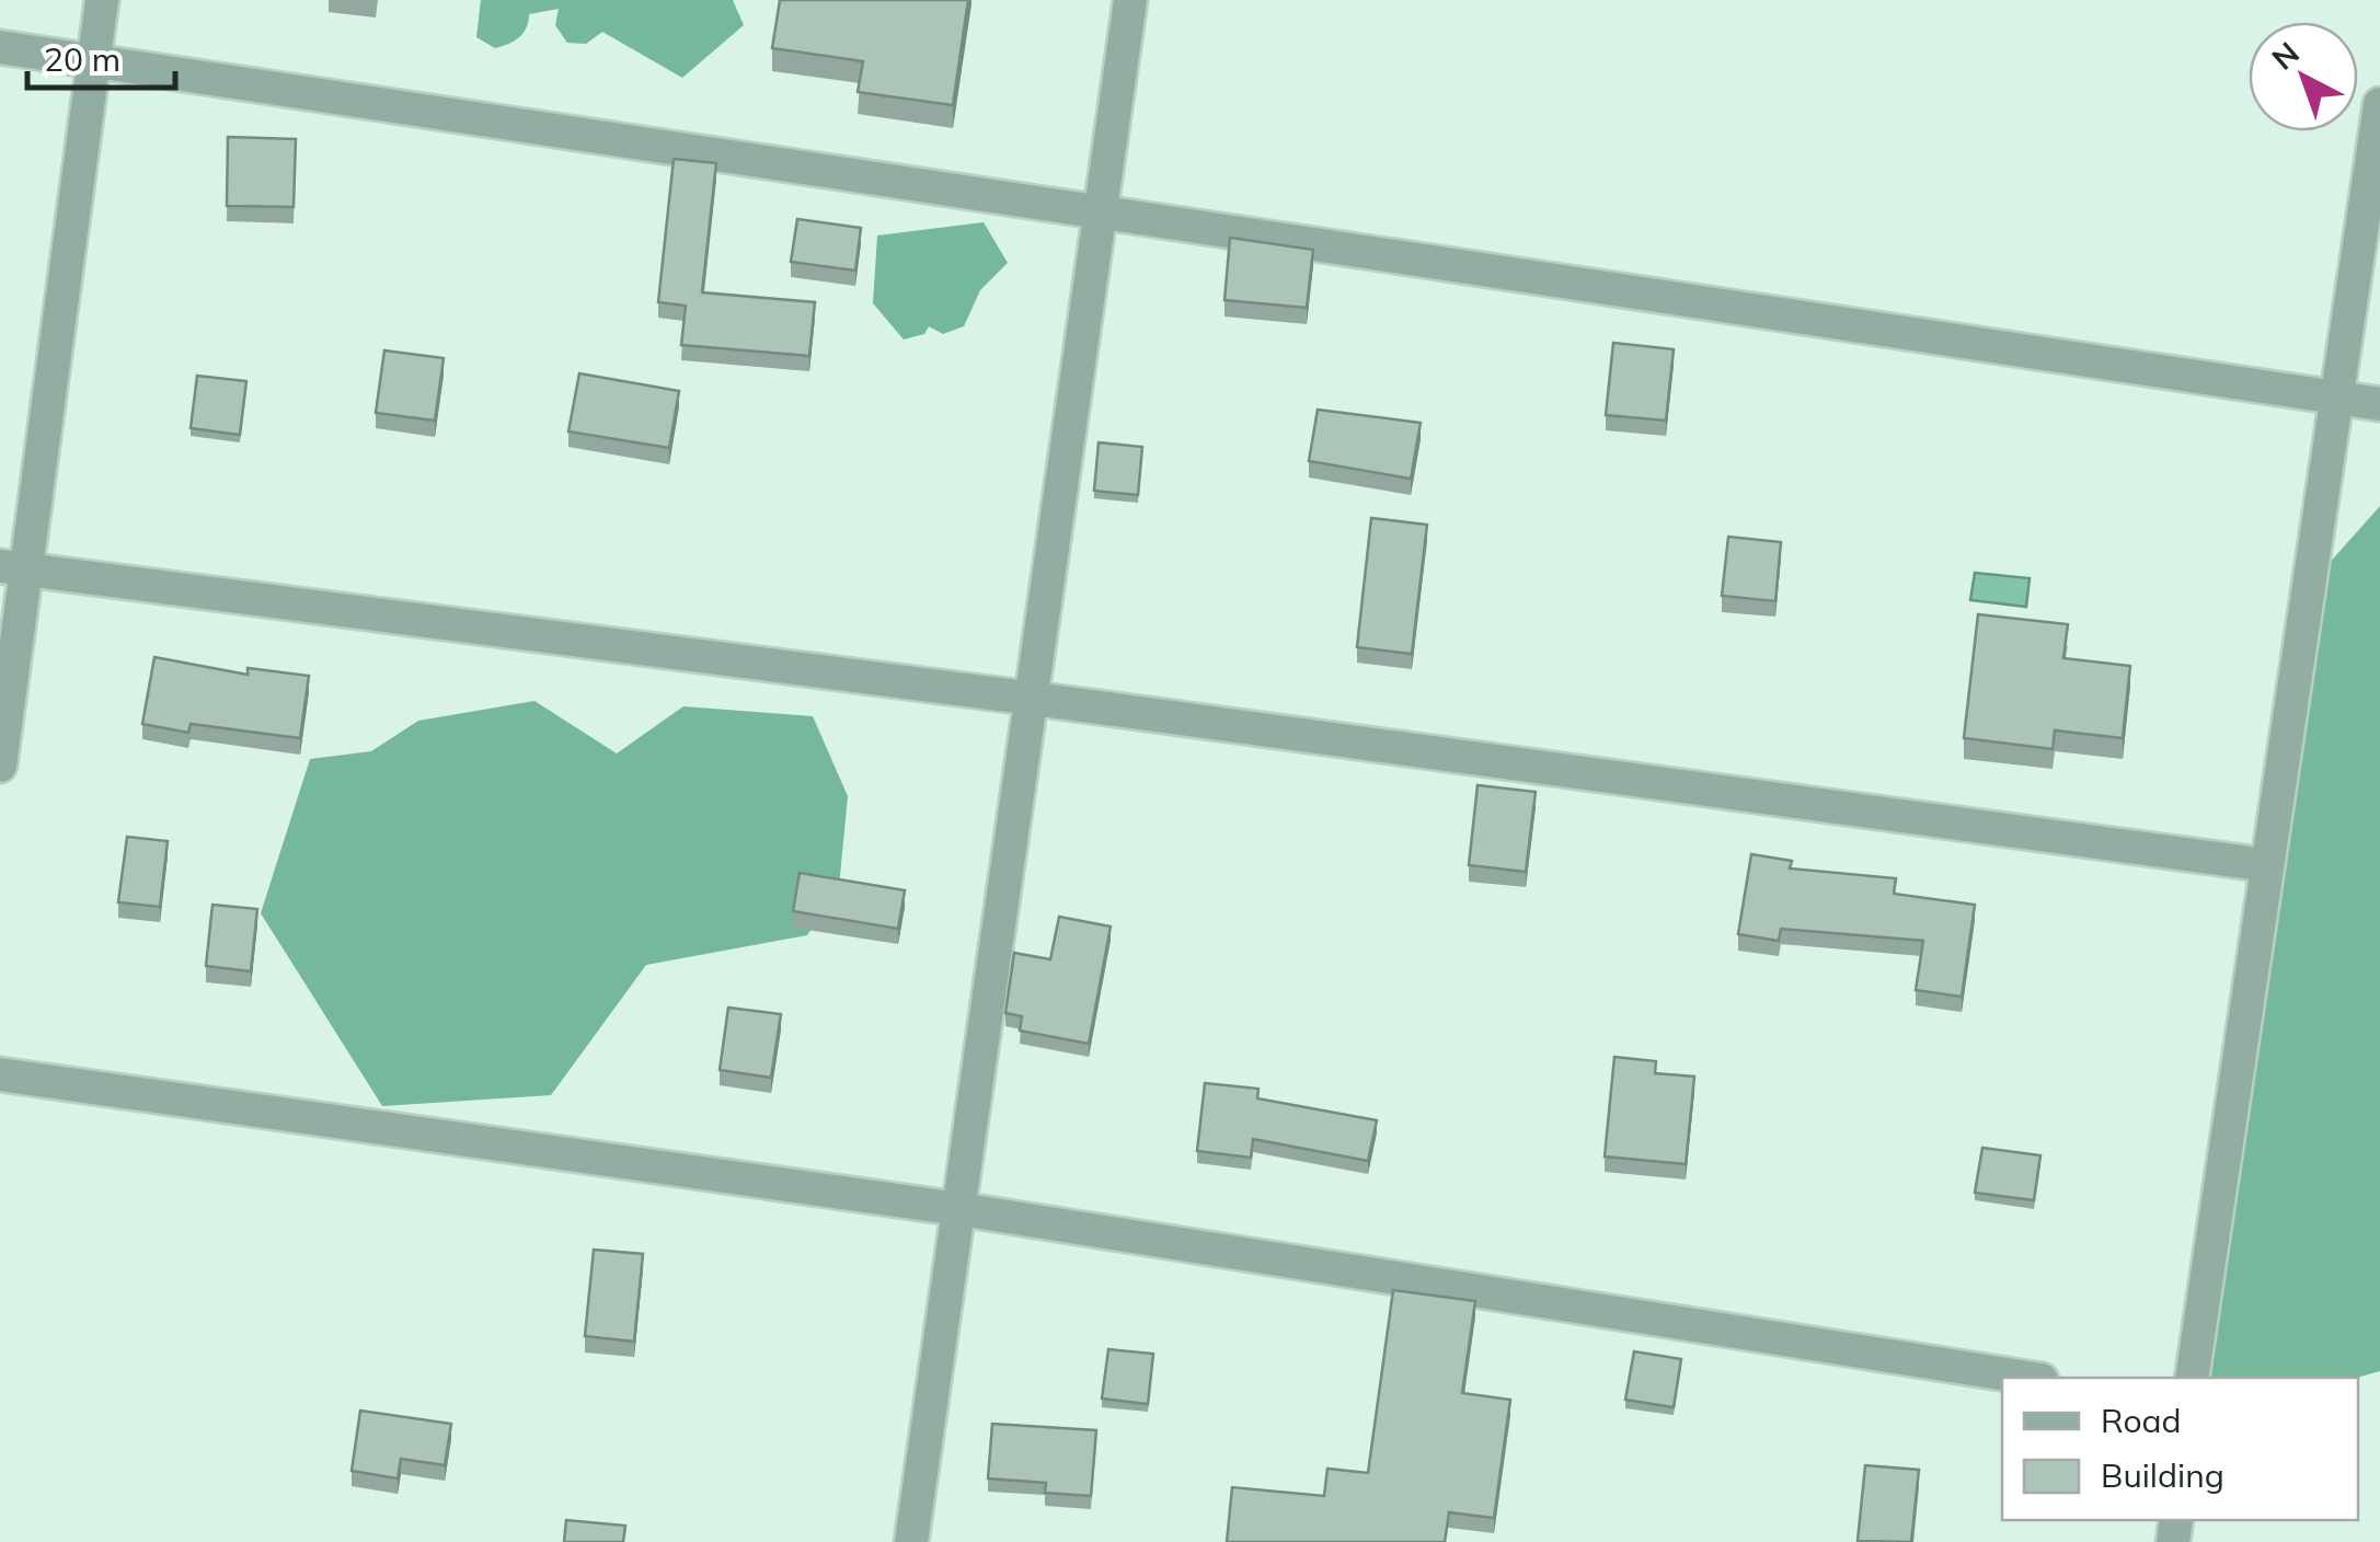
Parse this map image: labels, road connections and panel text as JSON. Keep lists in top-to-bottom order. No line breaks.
{"legend":["Road","Building"],"scale_bar":"20 m","north":"top left"}
